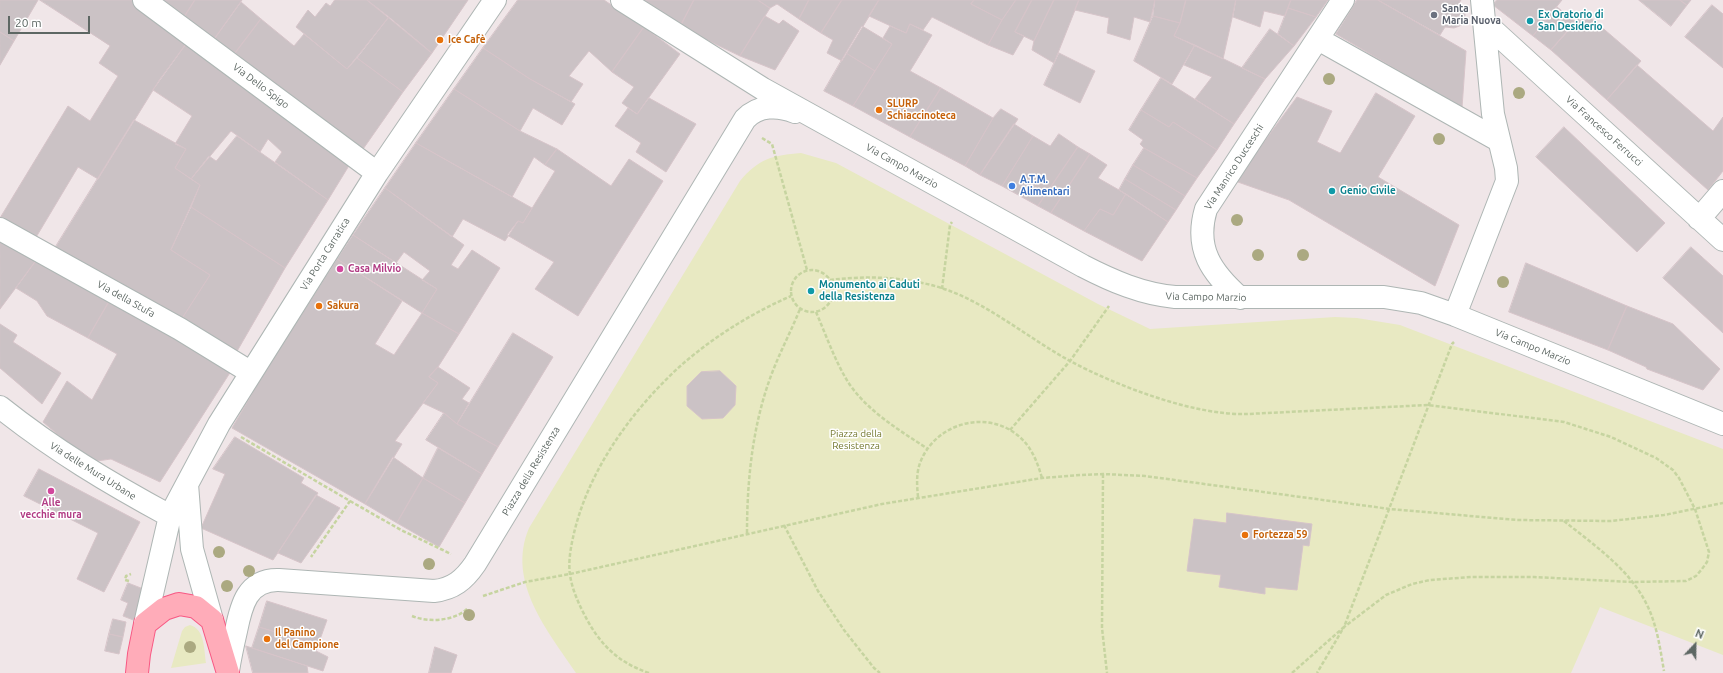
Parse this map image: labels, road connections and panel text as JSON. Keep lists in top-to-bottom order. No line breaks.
{"streets":{"street":["Via Dello Spigo","Via Francesco Ferrucci","Via Campo Marzio","Via Manrico Ducceschi","Via Porta Carratica","Via della Stufa","Via delle Mura Urbane","Piazza della Resistenza"]},"crossings":[["Via Dello Spigo","Via Porta Carratica"],["Via Campo Marzio","Via Manrico Ducceschi"],["Via Campo Marzio","Piazza della Resistenza"],["Via Porta Carratica","Via della Stufa"],["Via Porta Carratica","Via delle Mura Urbane"]],"parks":["Piazza della Resistenza"],"places":["Santa Maria Nuova","Ex Oratorio di San Desiderio","Ice Cafè","SLURP Schiaccinoteca","A.T.M. Alimentari","Genio Civile","Casa Milvio","Monumento ai Caduti della Resistenza","Sakura","Alle vecchie mura","Fortezza 59","Il Panino del Campione"],"scale_bar":"20 m","north":"top"}
